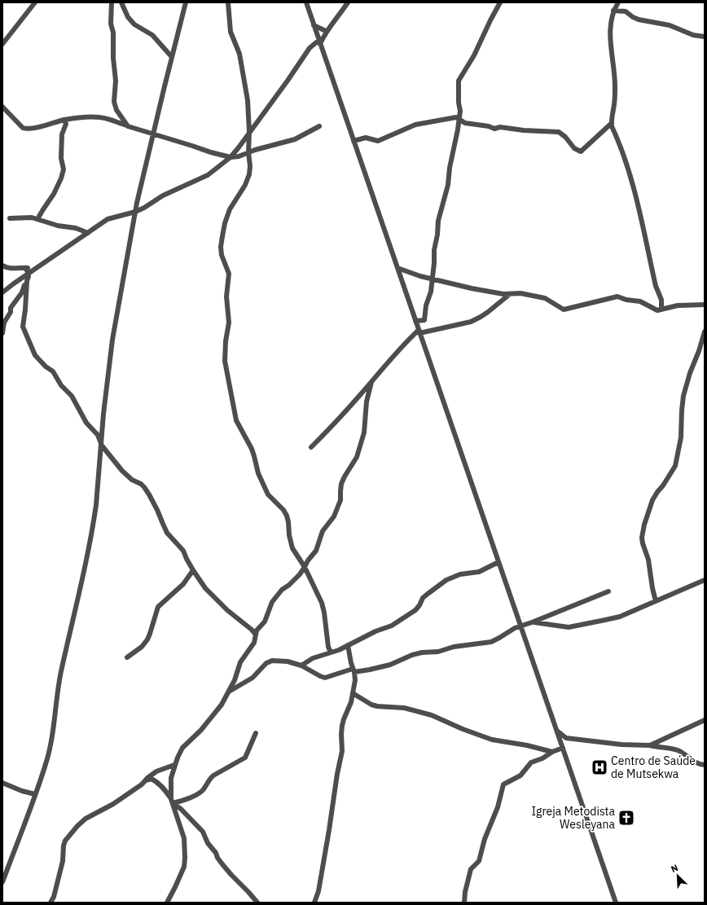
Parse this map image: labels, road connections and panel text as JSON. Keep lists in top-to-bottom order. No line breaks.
{"places":{"hospital":["Centro de Saúde de Mutsekwa"],"church":["Igreja Metodista Wesleyana"]},"north":"top left"}
